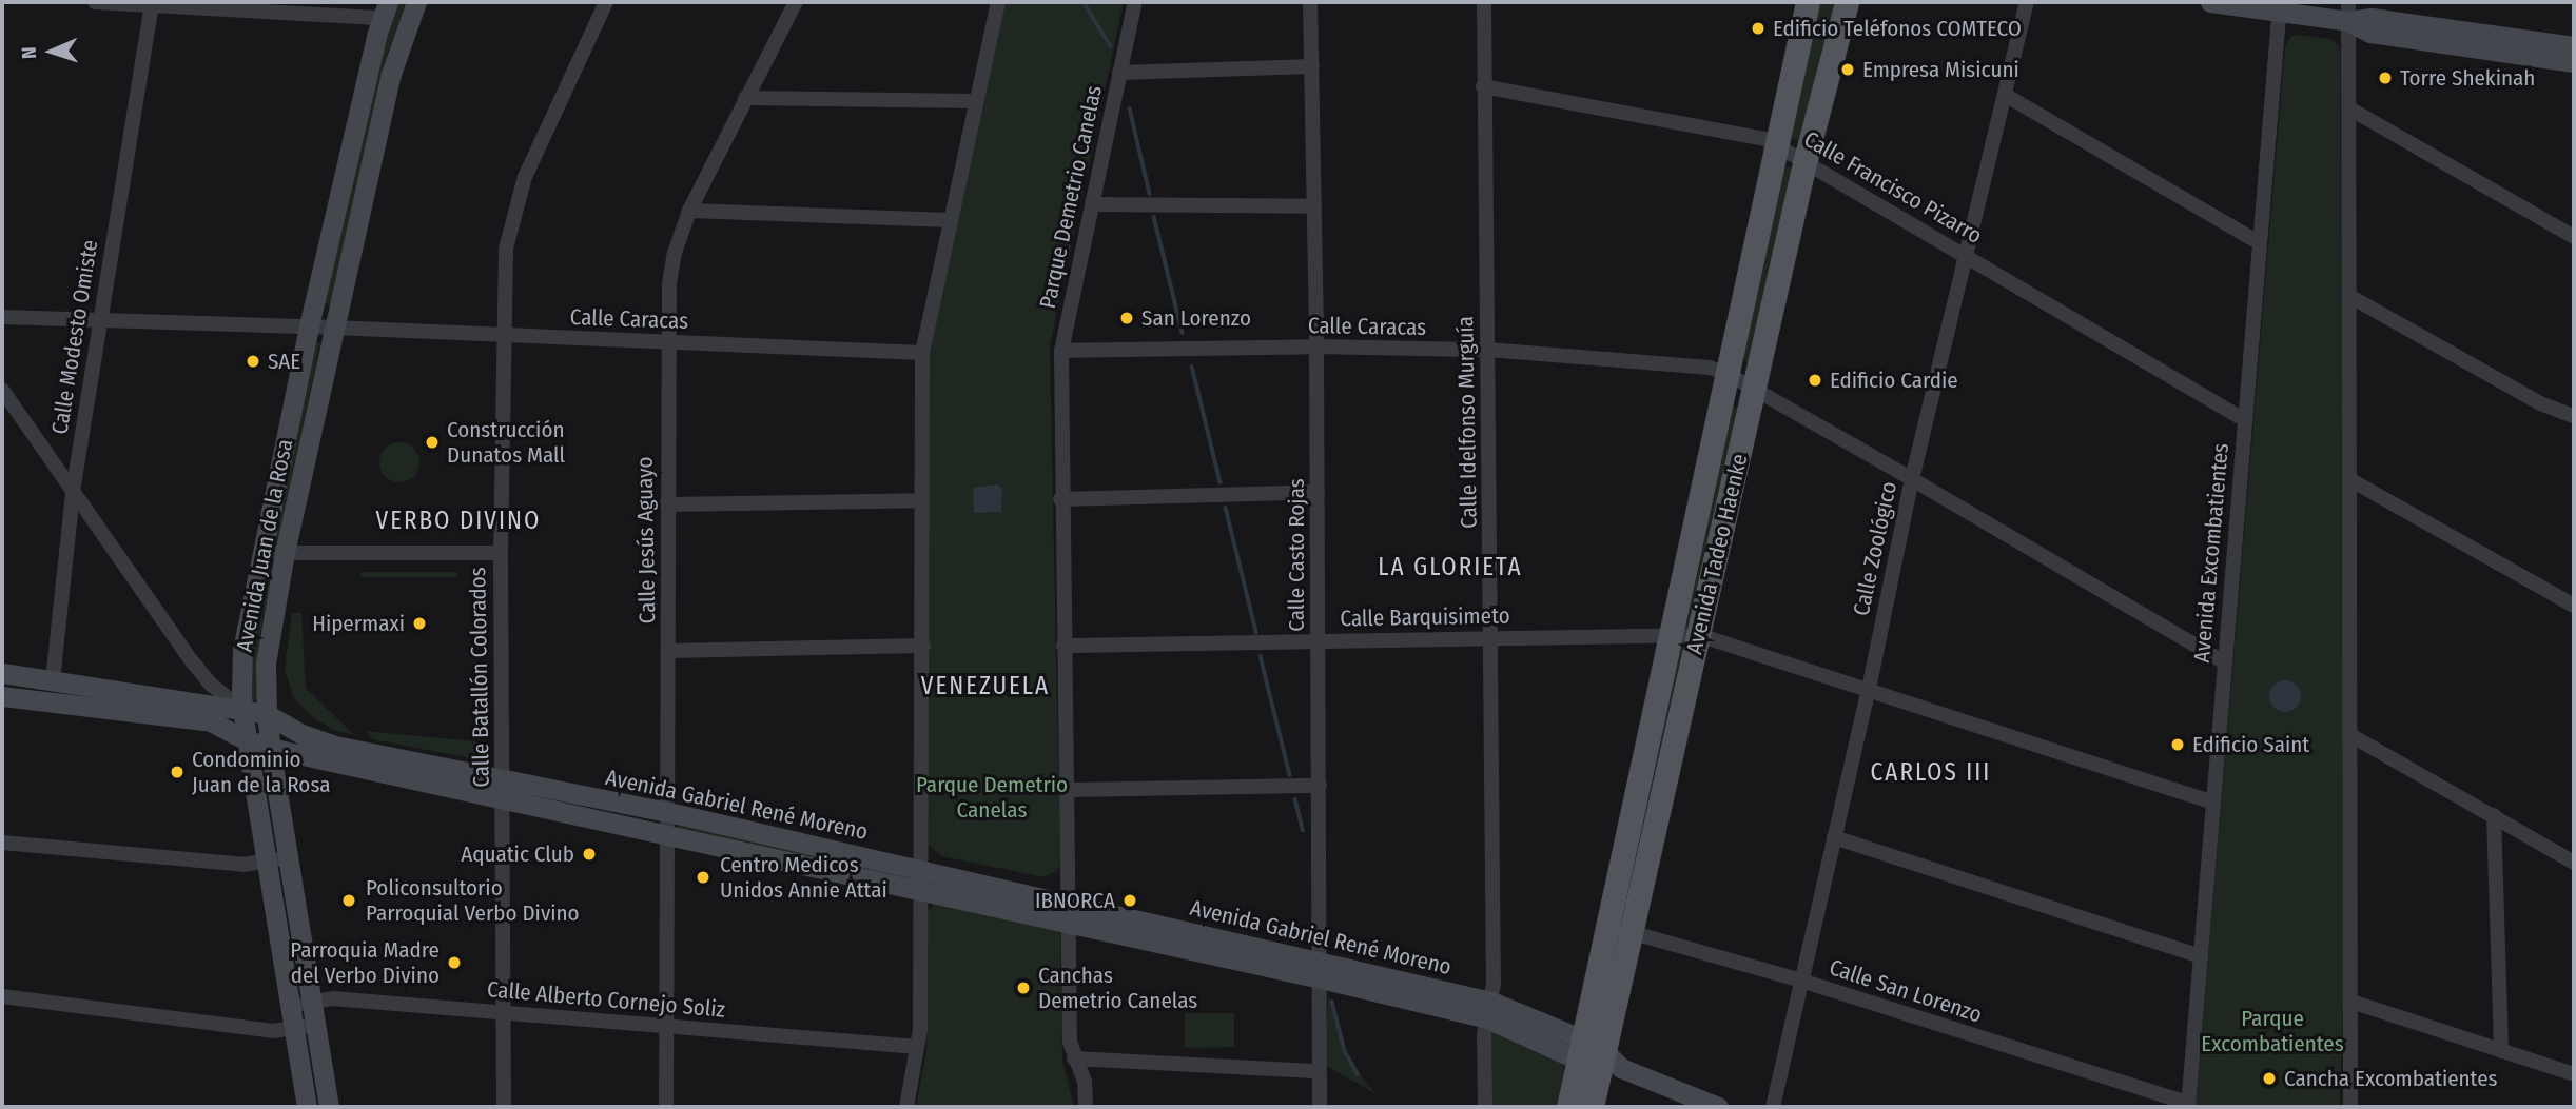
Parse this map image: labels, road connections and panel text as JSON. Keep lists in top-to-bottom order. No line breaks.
{"streets":{"main road":["Avenida Juan de la Rosa","Avenida Tadeo Haenke","Avenida Gabriel René Moreno"],"street":["Calle Francisco Pizarro","Parque Demetrio Canelas","Calle Caracas","Calle Modesto Omiste","Calle Idelfonso Murguía","Calle Jesús Aguayo","Calle Zoológico","Avenida Excombatientes","Calle Casto Rojas","Calle Barquisimeto","Calle Batallón Colorados","Calle San Lorenzo","Calle Alberto Cornejo Soliz"]},"crossings":[["Calle Francisco Pizarro","Calle Idelfonso Murguía"],["Calle Francisco Pizarro","Calle Zoológico"],["Calle Francisco Pizarro","Avenida Excombatientes"],["Calle Francisco Pizarro","Avenida Tadeo Haenke"],["Parque Demetrio Canelas","Calle Caracas"],["Parque Demetrio Canelas","Calle Barquisimeto"],["Parque Demetrio Canelas","Avenida Gabriel René Moreno"],["Calle Caracas","Calle Modesto Omiste"],["Calle Caracas","Calle Idelfonso Murguía"],["Calle Caracas","Calle Jesús Aguayo"],["Calle Caracas","Avenida Juan de la Rosa"],["Calle Caracas","Calle Zoológico"],["Calle Caracas","Avenida Excombatientes"],["Calle Caracas","Avenida Tadeo Haenke"],["Calle Caracas","Calle Casto Rojas"],["Calle Caracas","Calle Batallón Colorados"],["Calle Modesto Omiste","Avenida Gabriel René Moreno"],["Calle Idelfonso Murguía","Calle Barquisimeto"],["Calle Idelfonso Murguía","Avenida Gabriel René Moreno"],["Calle Jesús Aguayo","Avenida Gabriel René Moreno"],["Calle Jesús Aguayo","Calle Alberto Cornejo Soliz"],["Avenida Juan de la Rosa","Avenida Gabriel René Moreno"],["Avenida Juan de la Rosa","Calle Alberto Cornejo Soliz"],["Calle Zoológico","Calle Barquisimeto"],["Calle Zoológico","Calle San Lorenzo"],["Avenida Excombatientes","Calle Barquisimeto"],["Avenida Excombatientes","Calle San Lorenzo"],["Avenida Tadeo Haenke","Calle Barquisimeto"],["Avenida Tadeo Haenke","Avenida Gabriel René Moreno"],["Avenida Tadeo Haenke","Calle San Lorenzo"],["Calle Casto Rojas","Calle Barquisimeto"],["Calle Casto Rojas","Avenida Gabriel René Moreno"],["Calle Batallón Colorados","Avenida Gabriel René Moreno"],["Calle Batallón Colorados","Calle Alberto Cornejo Soliz"]],"districts":["VERBO DIVINO","LA GLORIETA","VENEZUELA","CARLOS III"],"parks":["Parque Demetrio Canelas","Parque Excombatientes"],"places":["Edificio Teléfonos COMTECO","Empresa Misicuni","Torre Shekinah","San Lorenzo","SAE","Edificio Cardie","Construcción Dunatos Mall","Hipermaxi","Edificio Saint","Condominio Juan de la Rosa","Aquatic Club","Centro Medicos Unidos Annie Attai","Policonsultorio Parroquial Verbo Divino","IBNORCA","Parroquia Madre del Verbo Divino","Canchas Demetrio Canelas","Cancha Excombatientes"],"north":"left"}
